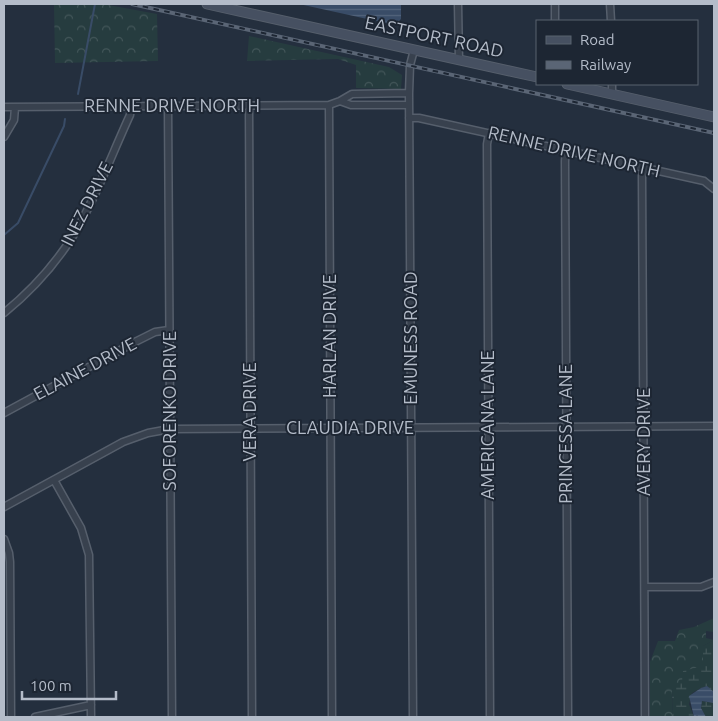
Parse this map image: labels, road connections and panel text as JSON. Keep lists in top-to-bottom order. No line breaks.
{"streets":{"street":["EASTPORT ROAD","RENNE DRIVE NORTH","INEZ DRIVE","HARLAN DRIVE","EMUNESS ROAD","ELAINE DRIVE","SOFORENKO DRIVE","VERA DRIVE","AMERICANA LANE","CLAUDIA DRIVE","PRINCESSA LANE","AVERY DRIVE"]},"crossings":[["EASTPORT ROAD","EMUNESS ROAD"],["RENNE DRIVE NORTH","INEZ DRIVE"],["RENNE DRIVE NORTH","HARLAN DRIVE"],["RENNE DRIVE NORTH","EMUNESS ROAD"],["RENNE DRIVE NORTH","SOFORENKO DRIVE"],["RENNE DRIVE NORTH","VERA DRIVE"],["RENNE DRIVE NORTH","AMERICANA LANE"],["RENNE DRIVE NORTH","PRINCESSA LANE"],["RENNE DRIVE NORTH","AVERY DRIVE"],["HARLAN DRIVE","CLAUDIA DRIVE"],["EMUNESS ROAD","CLAUDIA DRIVE"],["ELAINE DRIVE","SOFORENKO DRIVE"],["SOFORENKO DRIVE","CLAUDIA DRIVE"],["VERA DRIVE","CLAUDIA DRIVE"],["AMERICANA LANE","CLAUDIA DRIVE"],["CLAUDIA DRIVE","PRINCESSA LANE"],["CLAUDIA DRIVE","AVERY DRIVE"]],"legend":["Road","Railway"],"scale_bar":"100 m"}
